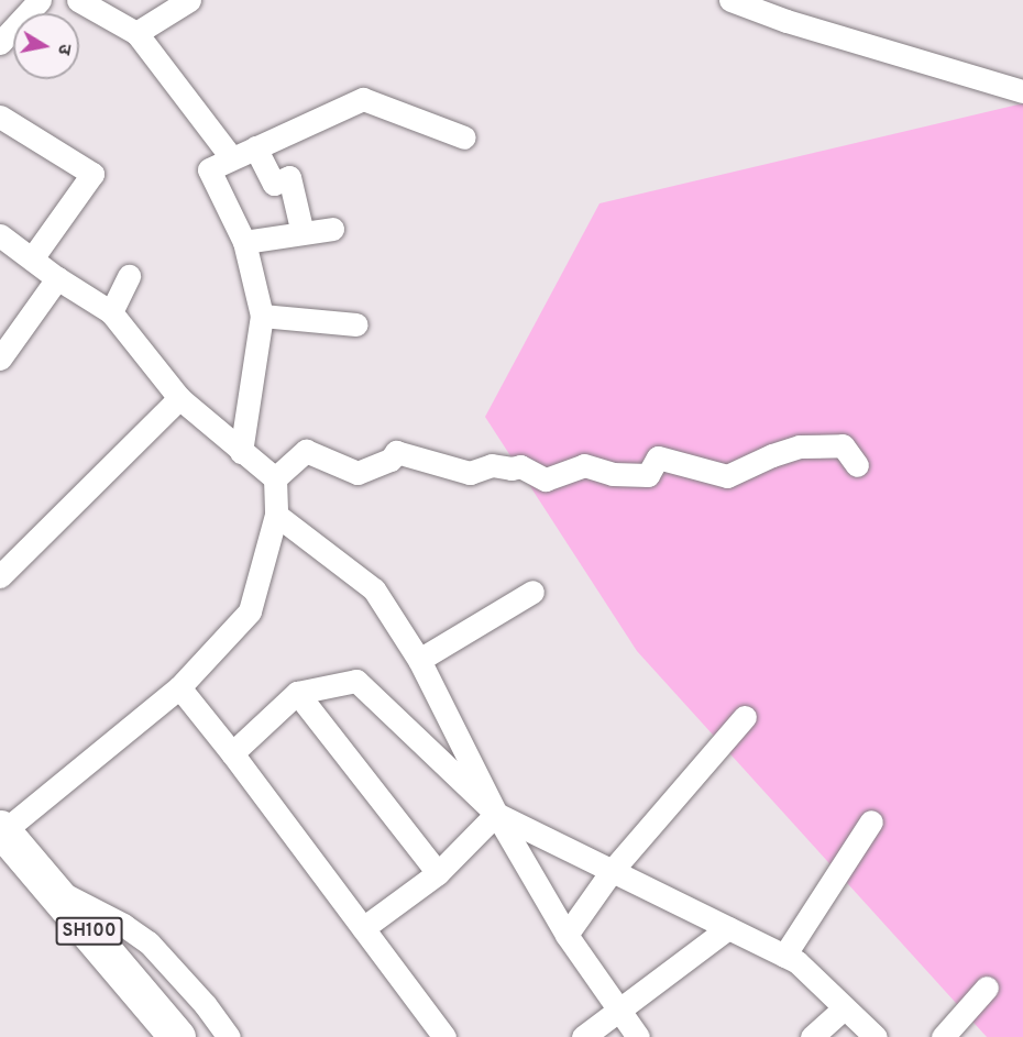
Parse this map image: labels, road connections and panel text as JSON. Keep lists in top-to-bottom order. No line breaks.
{"streets":{"main road":["SH100"]},"north":"right"}
